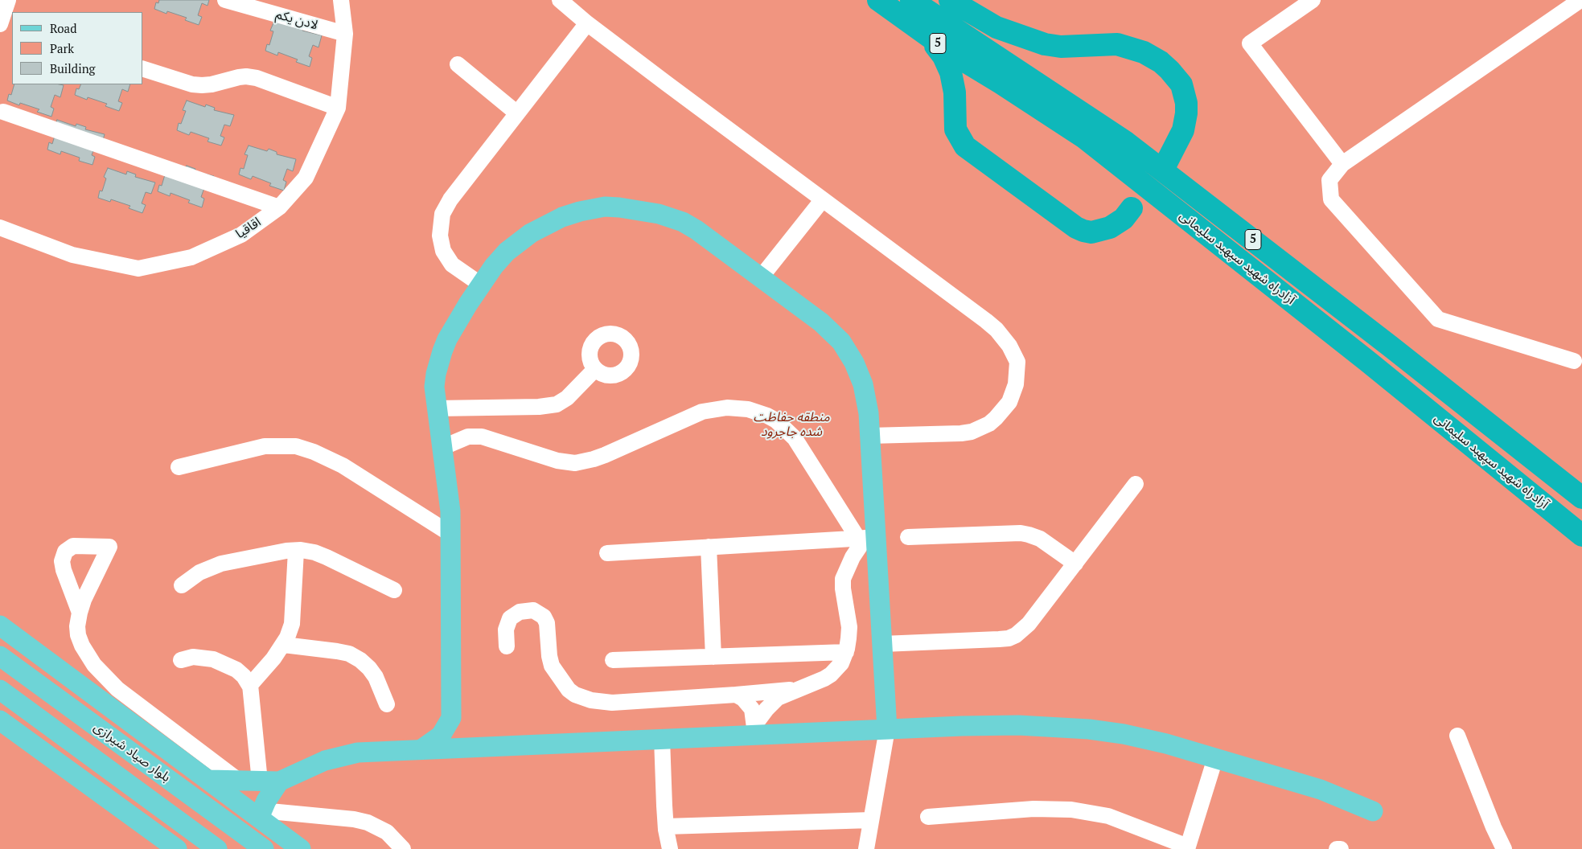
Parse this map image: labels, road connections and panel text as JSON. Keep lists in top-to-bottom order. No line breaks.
{"streets":{"highway":["5","آزادراه شهید سپهبد سلیمانی"],"main road":["بلوار صیاد شیرازی"],"street":["لادن یکم","اقاقیا"]},"crossings":[["لادن یکم","اقاقیا"]],"parks":["منطقه حفاظت شده جاجرود"],"legend":["Road","Park","Building"]}
